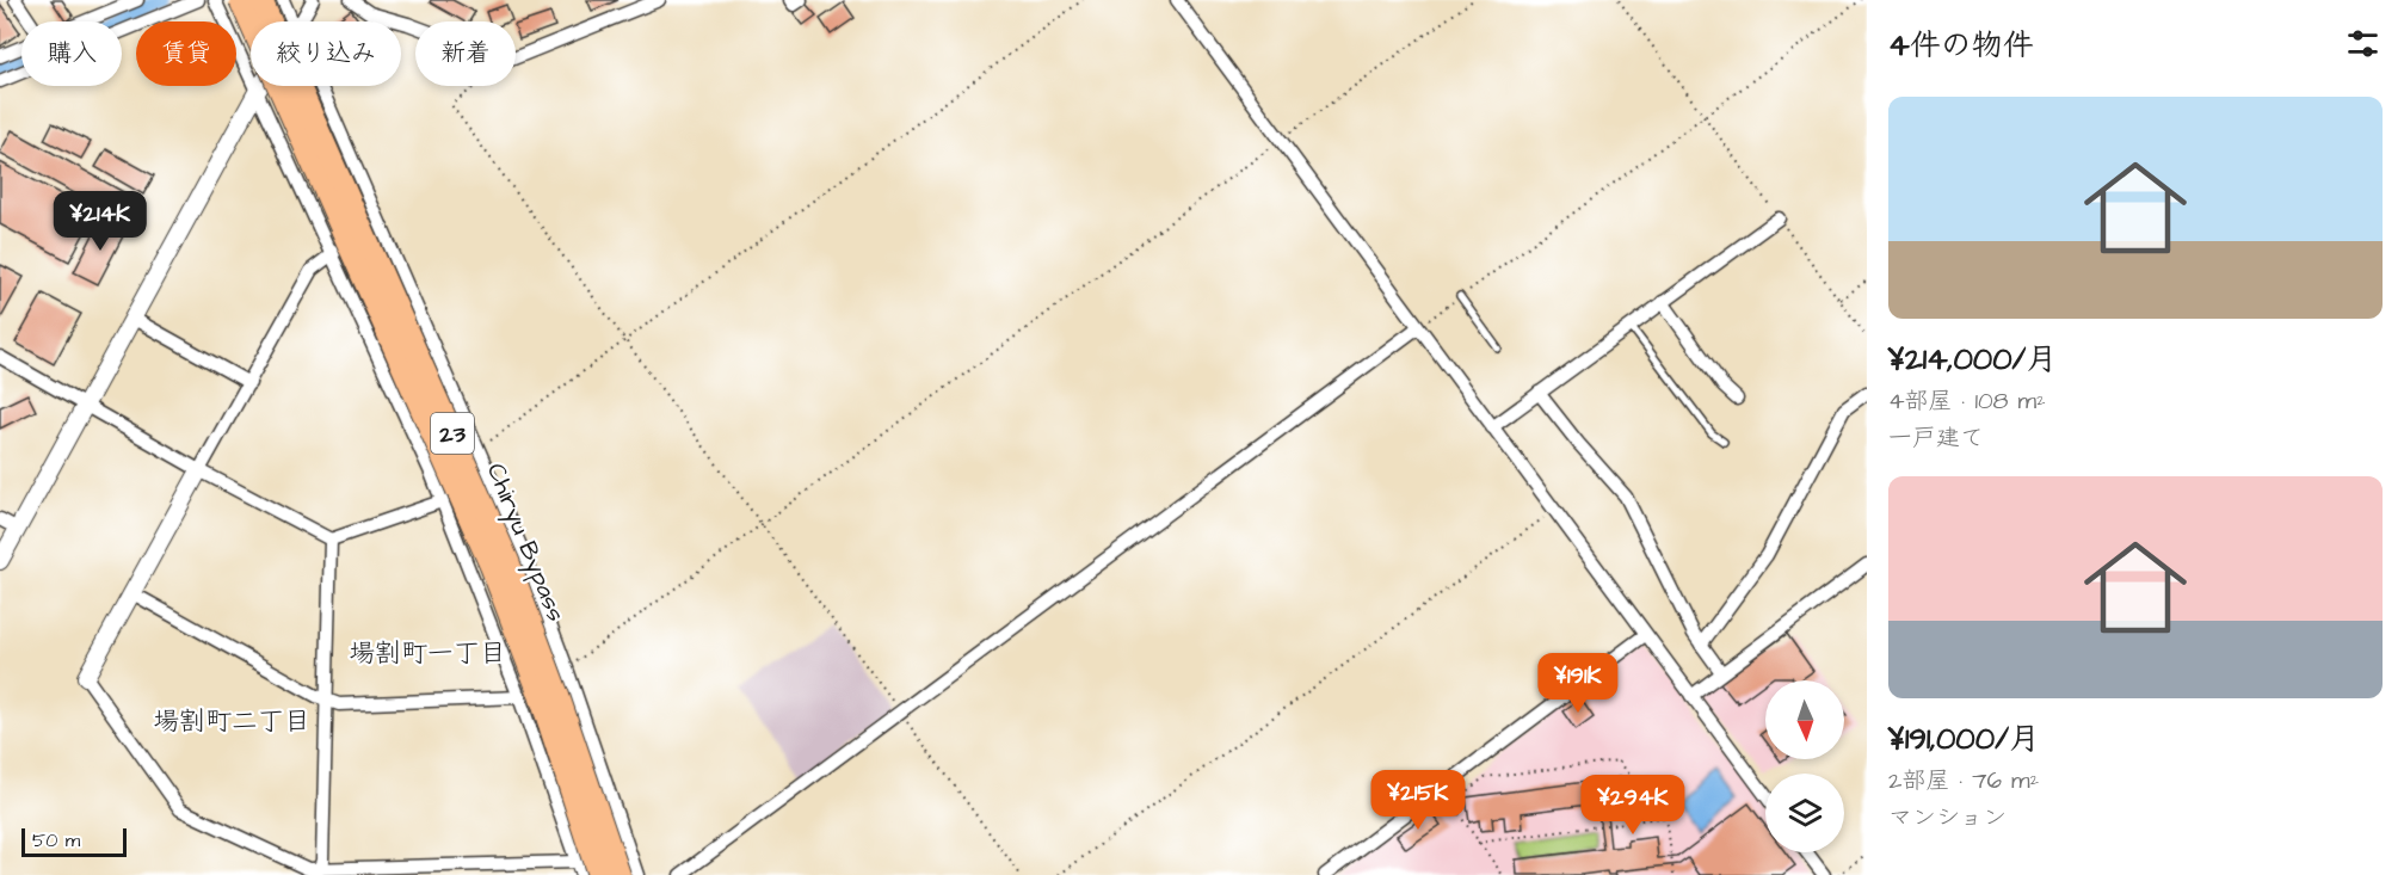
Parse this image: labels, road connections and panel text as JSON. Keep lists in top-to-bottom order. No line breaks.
{"streets":{"highway":["23","Chiryu Bypass"]},"districts":["場割町一丁目","場割町二丁目"],"scale_bar":"50 m","north":"bottom","page":{"heading":"4件の物件","chip":["購入","賃貸","絞り込み","新着"],"list":[{"name":"¥214,000/月","note":"4部屋 · 108 m² · 一戸建て"},{"name":"¥191,000/月","note":"2部屋 · 76 m² · マンション"}],"price":["¥214K","¥191K","¥215K","¥294K"],"scale":"50 m"}}
